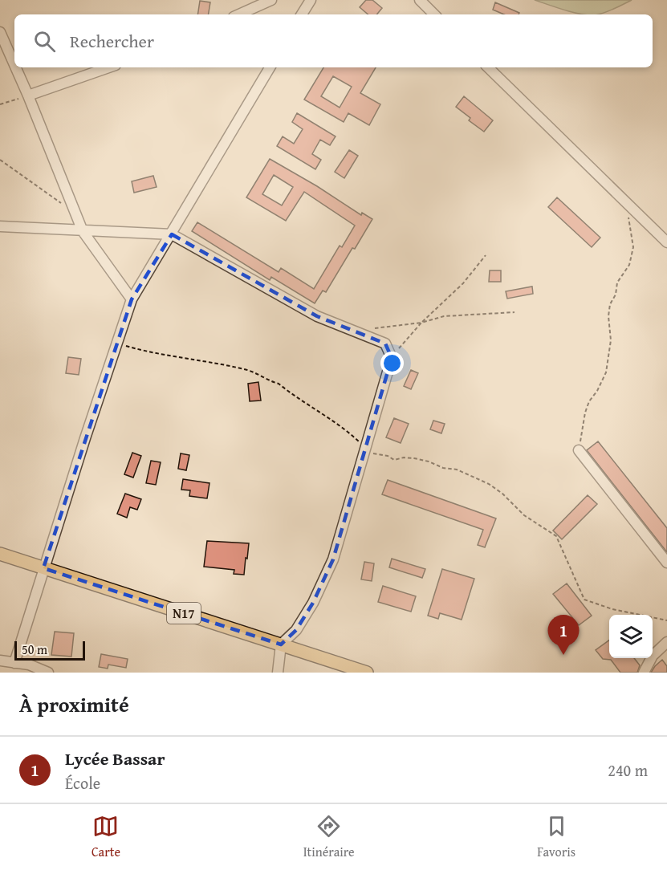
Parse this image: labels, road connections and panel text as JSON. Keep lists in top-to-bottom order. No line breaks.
{"streets":{"main road":["N17"]},"scale_bar":"50 m","page":{"search":"Rechercher","pins":"1","scale":"50 m","heading":"À proximité","list":[{"mark":"1","name":"Lycée Bassar","note":"École","value":"240 m"}],"nav":["Carte","Itinéraire","Favoris"]}}
